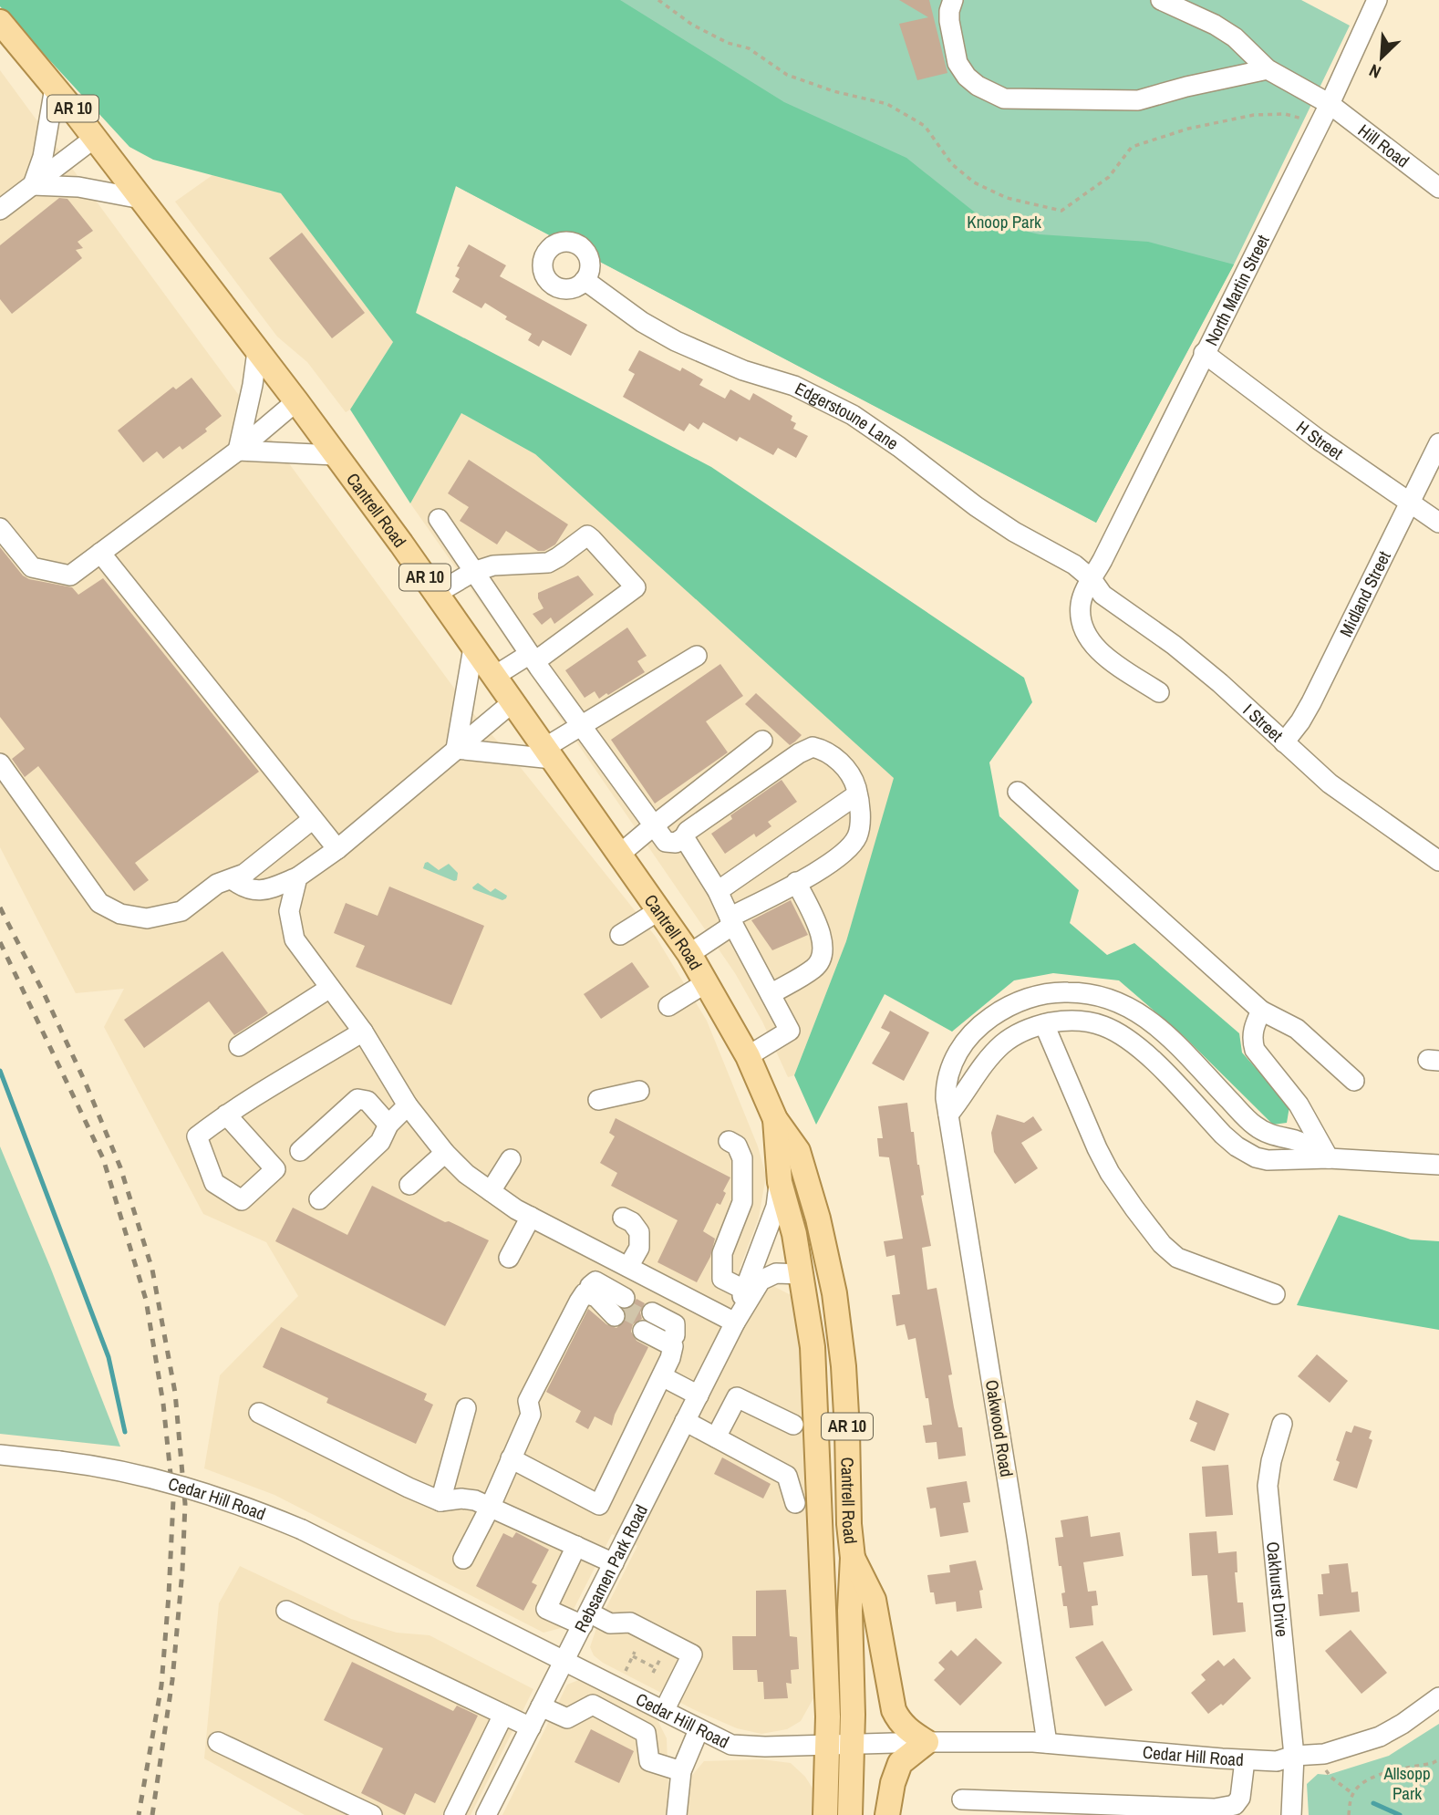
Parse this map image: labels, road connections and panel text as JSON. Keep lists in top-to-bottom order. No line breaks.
{"streets":{"main road":["AR 10","Cantrell Road"],"street":["Hill Road","North Martin Street","Edgerstoune Lane","H Street","Midland Street","I Street","Oakwood Road","Cedar Hill Road","Rebsamen Park Road","Oakhurst Drive"]},"crossings":[["Hill Road","North Martin Street"],["North Martin Street","Edgerstoune Lane"],["North Martin Street","H Street"],["North Martin Street","I Street"],["Edgerstoune Lane","I Street"],["H Street","Midland Street"],["Cantrell Road","Cedar Hill Road"],["Cantrell Road","Rebsamen Park Road"],["Midland Street","I Street"],["Oakwood Road","Cedar Hill Road"],["Cedar Hill Road","Rebsamen Park Road"],["Cedar Hill Road","Oakhurst Drive"]],"parks":["Knoop Park","Allsopp Park"],"north":"bottom left"}
